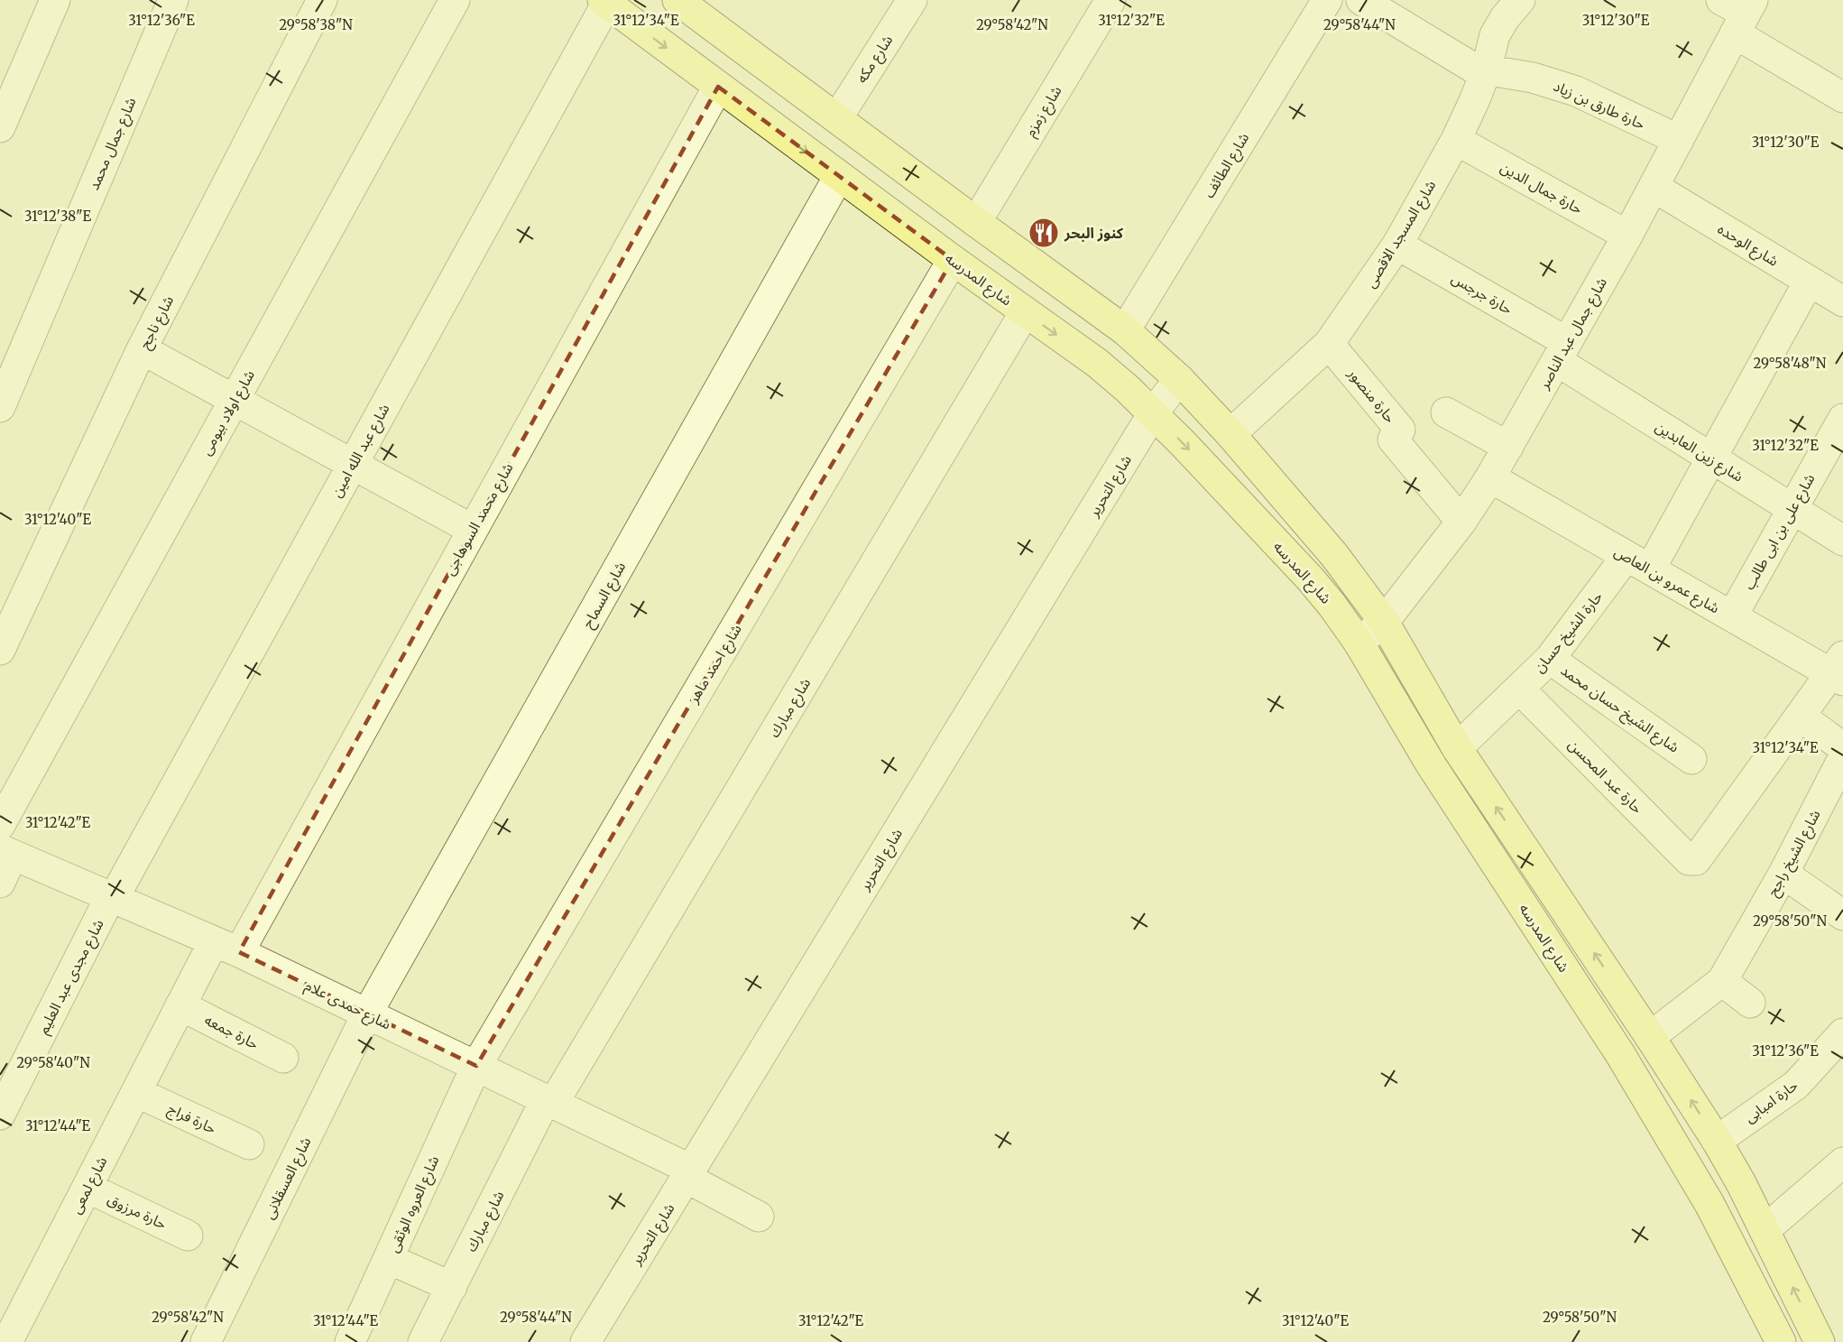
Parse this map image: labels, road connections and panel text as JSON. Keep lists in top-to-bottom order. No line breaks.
{"streets":{"main road":["شارع المدرسه"],"street":["شارع مكه","حارة طارق بن زياد","شارع زمزم","شارع جمال محمد","شارع الطائف","حارة جمال الدين","شارع المسجد الاقصى","شارع الوحده","حارة جرجس","شارع ناجح","شارع جمال عبد الناصر","حارة منصور","شارع اولاد بيومى","شارع عبد الله امين","شارع زين العابدين","شارع التحرير","شارع محمد السوهاجى","شارع على بن ابى طالب","شارع عمرو بن العاص","شارع السماح","حارة الشيخ حسان","شارع احمد ماهر","شارع مبارك","شارع الشيخ حسان محمد","حارة عبد المحسن","شارع الشيخ راجح","شارع مجدى عبد العليم","شارع حمدى علام","حارة جمعه","حارة امبابى","حارة فراج","شارع العسقلانى","شارع لمعى","شارع العروه الوثقى","حارة مرزوق"]},"crossings":[["حارة طارق بن زياد","شارع المسجد الاقصى"],["حارة طارق بن زياد","شارع جمال عبد الناصر"],["حارة جمال الدين","شارع المسجد الاقصى"],["حارة جمال الدين","شارع جمال عبد الناصر"],["شارع المسجد الاقصى","حارة جرجس"],["شارع المسجد الاقصى","حارة منصور"],["شارع الوحده","شارع جمال عبد الناصر"],["شارع الوحده","حارة الشيخ حسان"],["شارع المدرسه","شارع جمال عبد الناصر"],["شارع المدرسه","شارع عبد الله امين"],["شارع المدرسه","شارع التحرير"],["شارع المدرسه","شارع محمد السوهاجى"],["شارع المدرسه","شارع السماح"],["شارع المدرسه","شارع احمد ماهر"],["شارع المدرسه","شارع مبارك"],["حارة جرجس","شارع جمال عبد الناصر"],["حارة جرجس","شارع زين العابدين"],["شارع جمال عبد الناصر","حارة منصور"],["شارع جمال عبد الناصر","شارع زين العابدين"],["شارع جمال عبد الناصر","شارع عمرو بن العاص"],["شارع عبد الله امين","شارع مجدى عبد العليم"],["شارع عبد الله امين","شارع حمدى علام"],["شارع زين العابدين","شارع على بن ابى طالب"],["شارع زين العابدين","حارة الشيخ حسان"],["شارع التحرير","شارع حمدى علام"],["شارع محمد السوهاجى","شارع حمدى علام"],["شارع محمد السوهاجى","شارع لمعى"],["شارع على بن ابى طالب","شارع عمرو بن العاص"],["شارع عمرو بن العاص","حارة الشيخ حسان"],["شارع السماح","شارع حمدى علام"],["شارع السماح","شارع العسقلانى"],["حارة الشيخ حسان","شارع الشيخ حسان محمد"],["حارة الشيخ حسان","حارة عبد المحسن"],["شارع احمد ماهر","شارع حمدى علام"],["شارع احمد ماهر","شارع العروه الوثقى"],["شارع مبارك","شارع حمدى علام"],["شارع مجدى عبد العليم","شارع حمدى علام"],["شارع حمدى علام","شارع العسقلانى"],["شارع حمدى علام","شارع لمعى"],["شارع حمدى علام","شارع العروه الوثقى"],["حارة جمعه","شارع لمعى"],["حارة فراج","شارع لمعى"],["شارع لمعى","حارة مرزوق"]],"places":{"restaurant":["كنوز البحر"]},"coordinates":["31°12'36\"E","31°12'30\"E","31°12'34\"E","31°12'32\"E","29°58'38\"N","29°58'42\"N","29°58'44\"N","31°12'38\"E","29°58'48\"N","31°12'40\"E","31°12'42\"E","29°58'50\"N","29°58'40\"N","31°12'44\"E"]}
